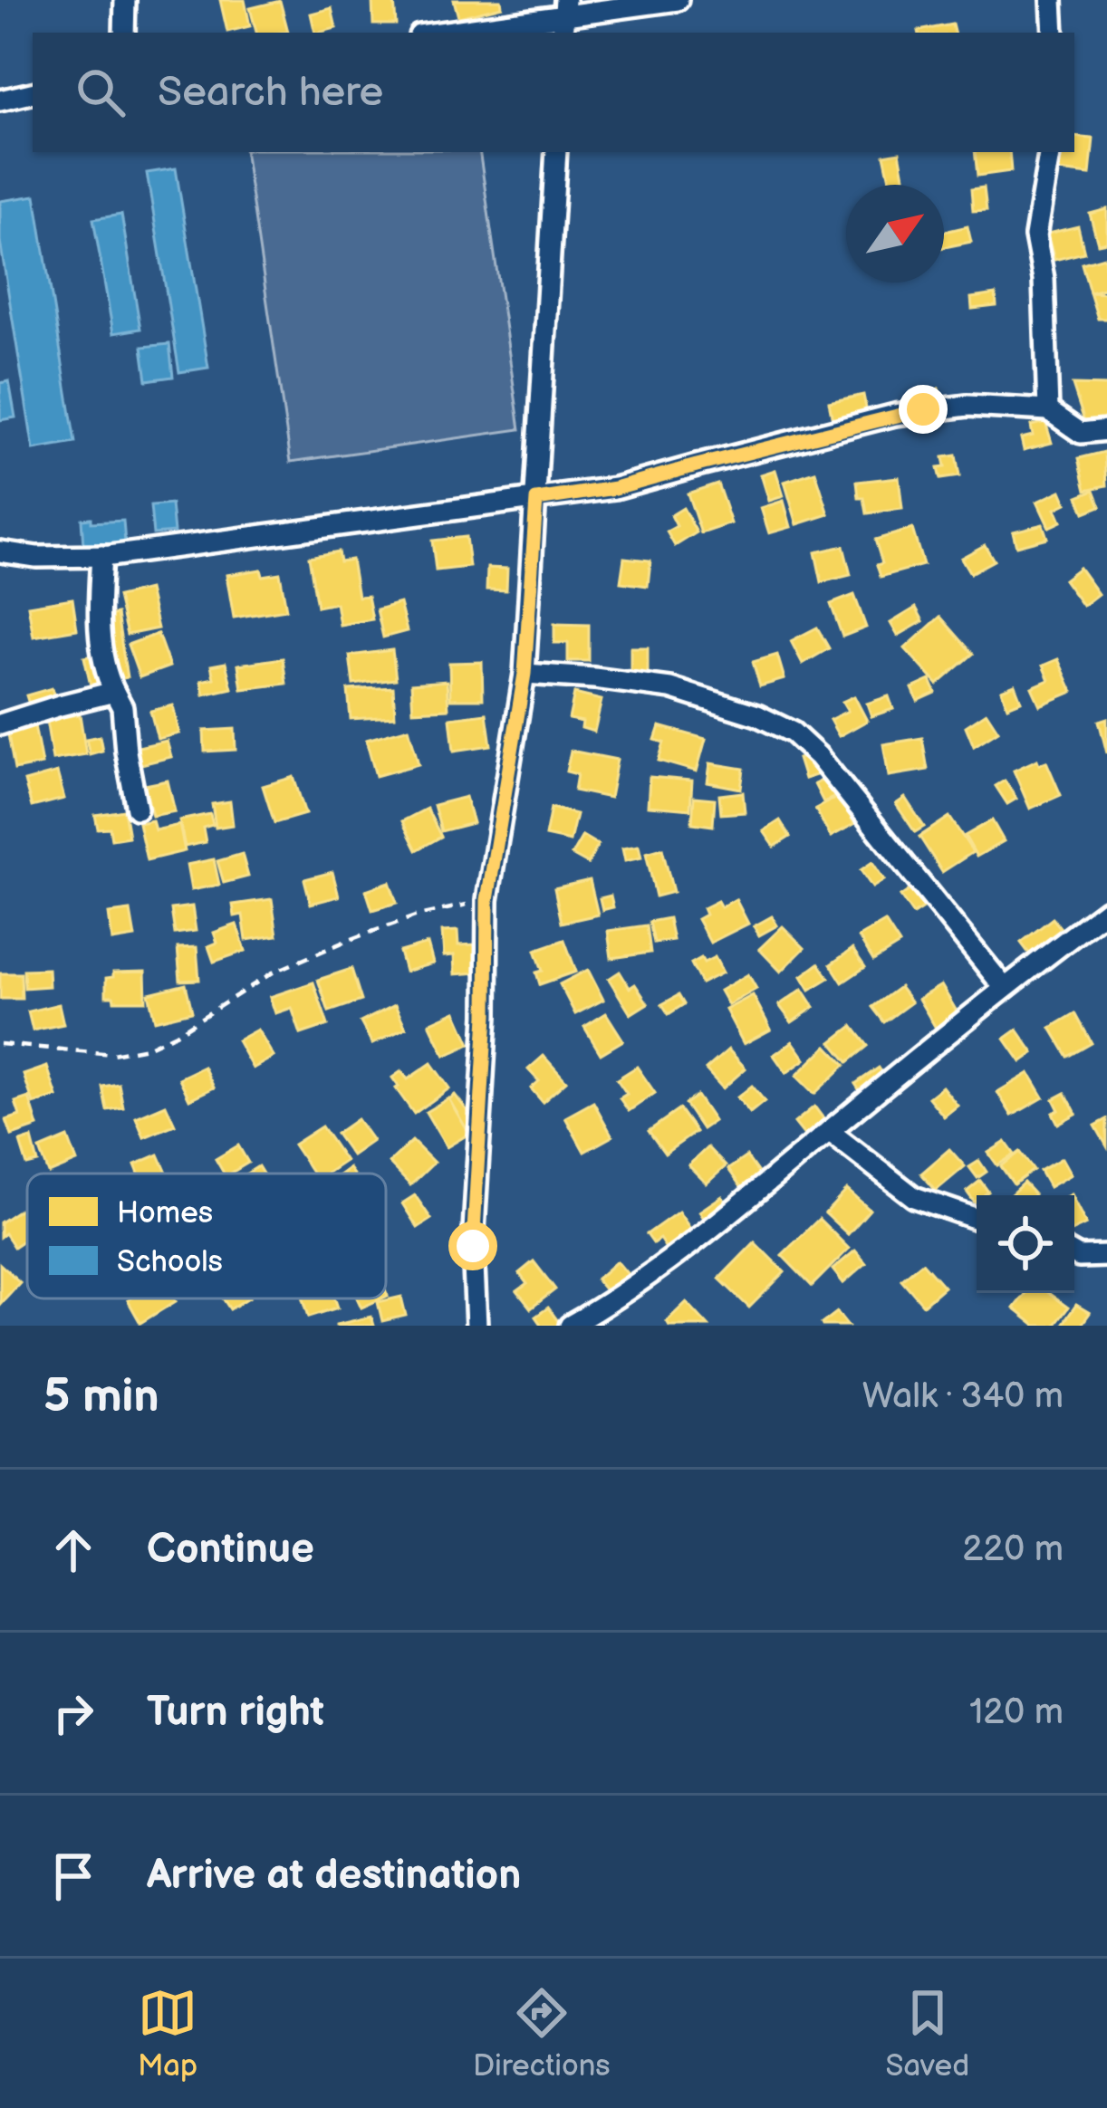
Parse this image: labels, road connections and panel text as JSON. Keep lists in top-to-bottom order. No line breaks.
{"legend":["Homes","Schools"],"north":"top right","page":{"search":"Search here","heading":["5 min","Walk · 340 m"],"list":[["Continue","220 m"],["Turn right","120 m"],"Arrive at destination"],"nav":["Map","Directions","Saved"]}}
